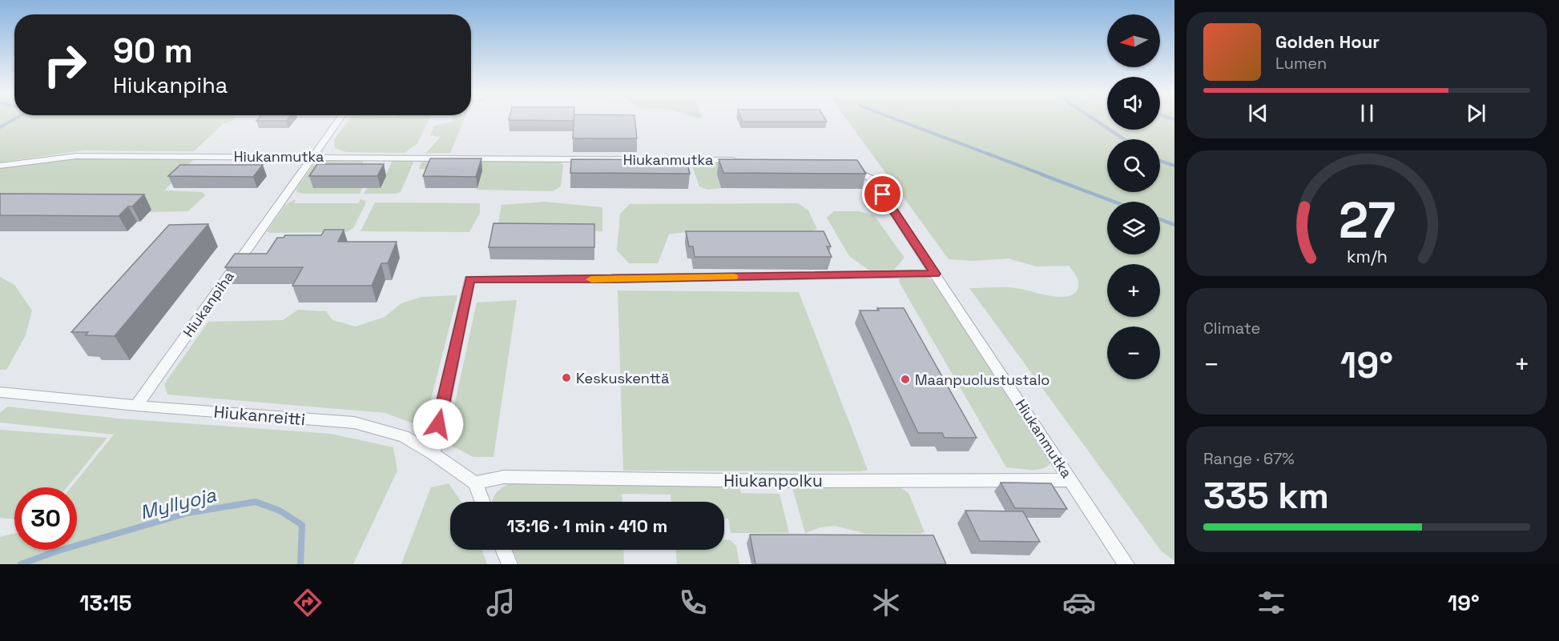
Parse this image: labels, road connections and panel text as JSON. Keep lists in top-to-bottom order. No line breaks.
{"streets":{"street":["Hiukanmutka","Hiukanpiha","Hiukanreitti","Hiukanpolku"]},"crossings":[["Hiukanmutka","Hiukanpiha"],["Hiukanmutka","Hiukanpolku"],["Hiukanpiha","Hiukanreitti"],["Hiukanreitti","Hiukanpolku"]],"water":["Myllyoja"],"places":["Keskuskenttä","Maanpuolustustalo"],"north":"left","page":{"map_buttons":["+","−"],"turn":["90 m","Hiukanpiha"],"song":["Golden Hour","Lumen"],"tile":["Climate",["Range · 67%","335 km"]],"heat":["−","19°","+"],"limit":"30","trip":"13:16 · 1 min · 410 m","tabs":["13:15","19°"],"gauge":["27","km/h"]}}
